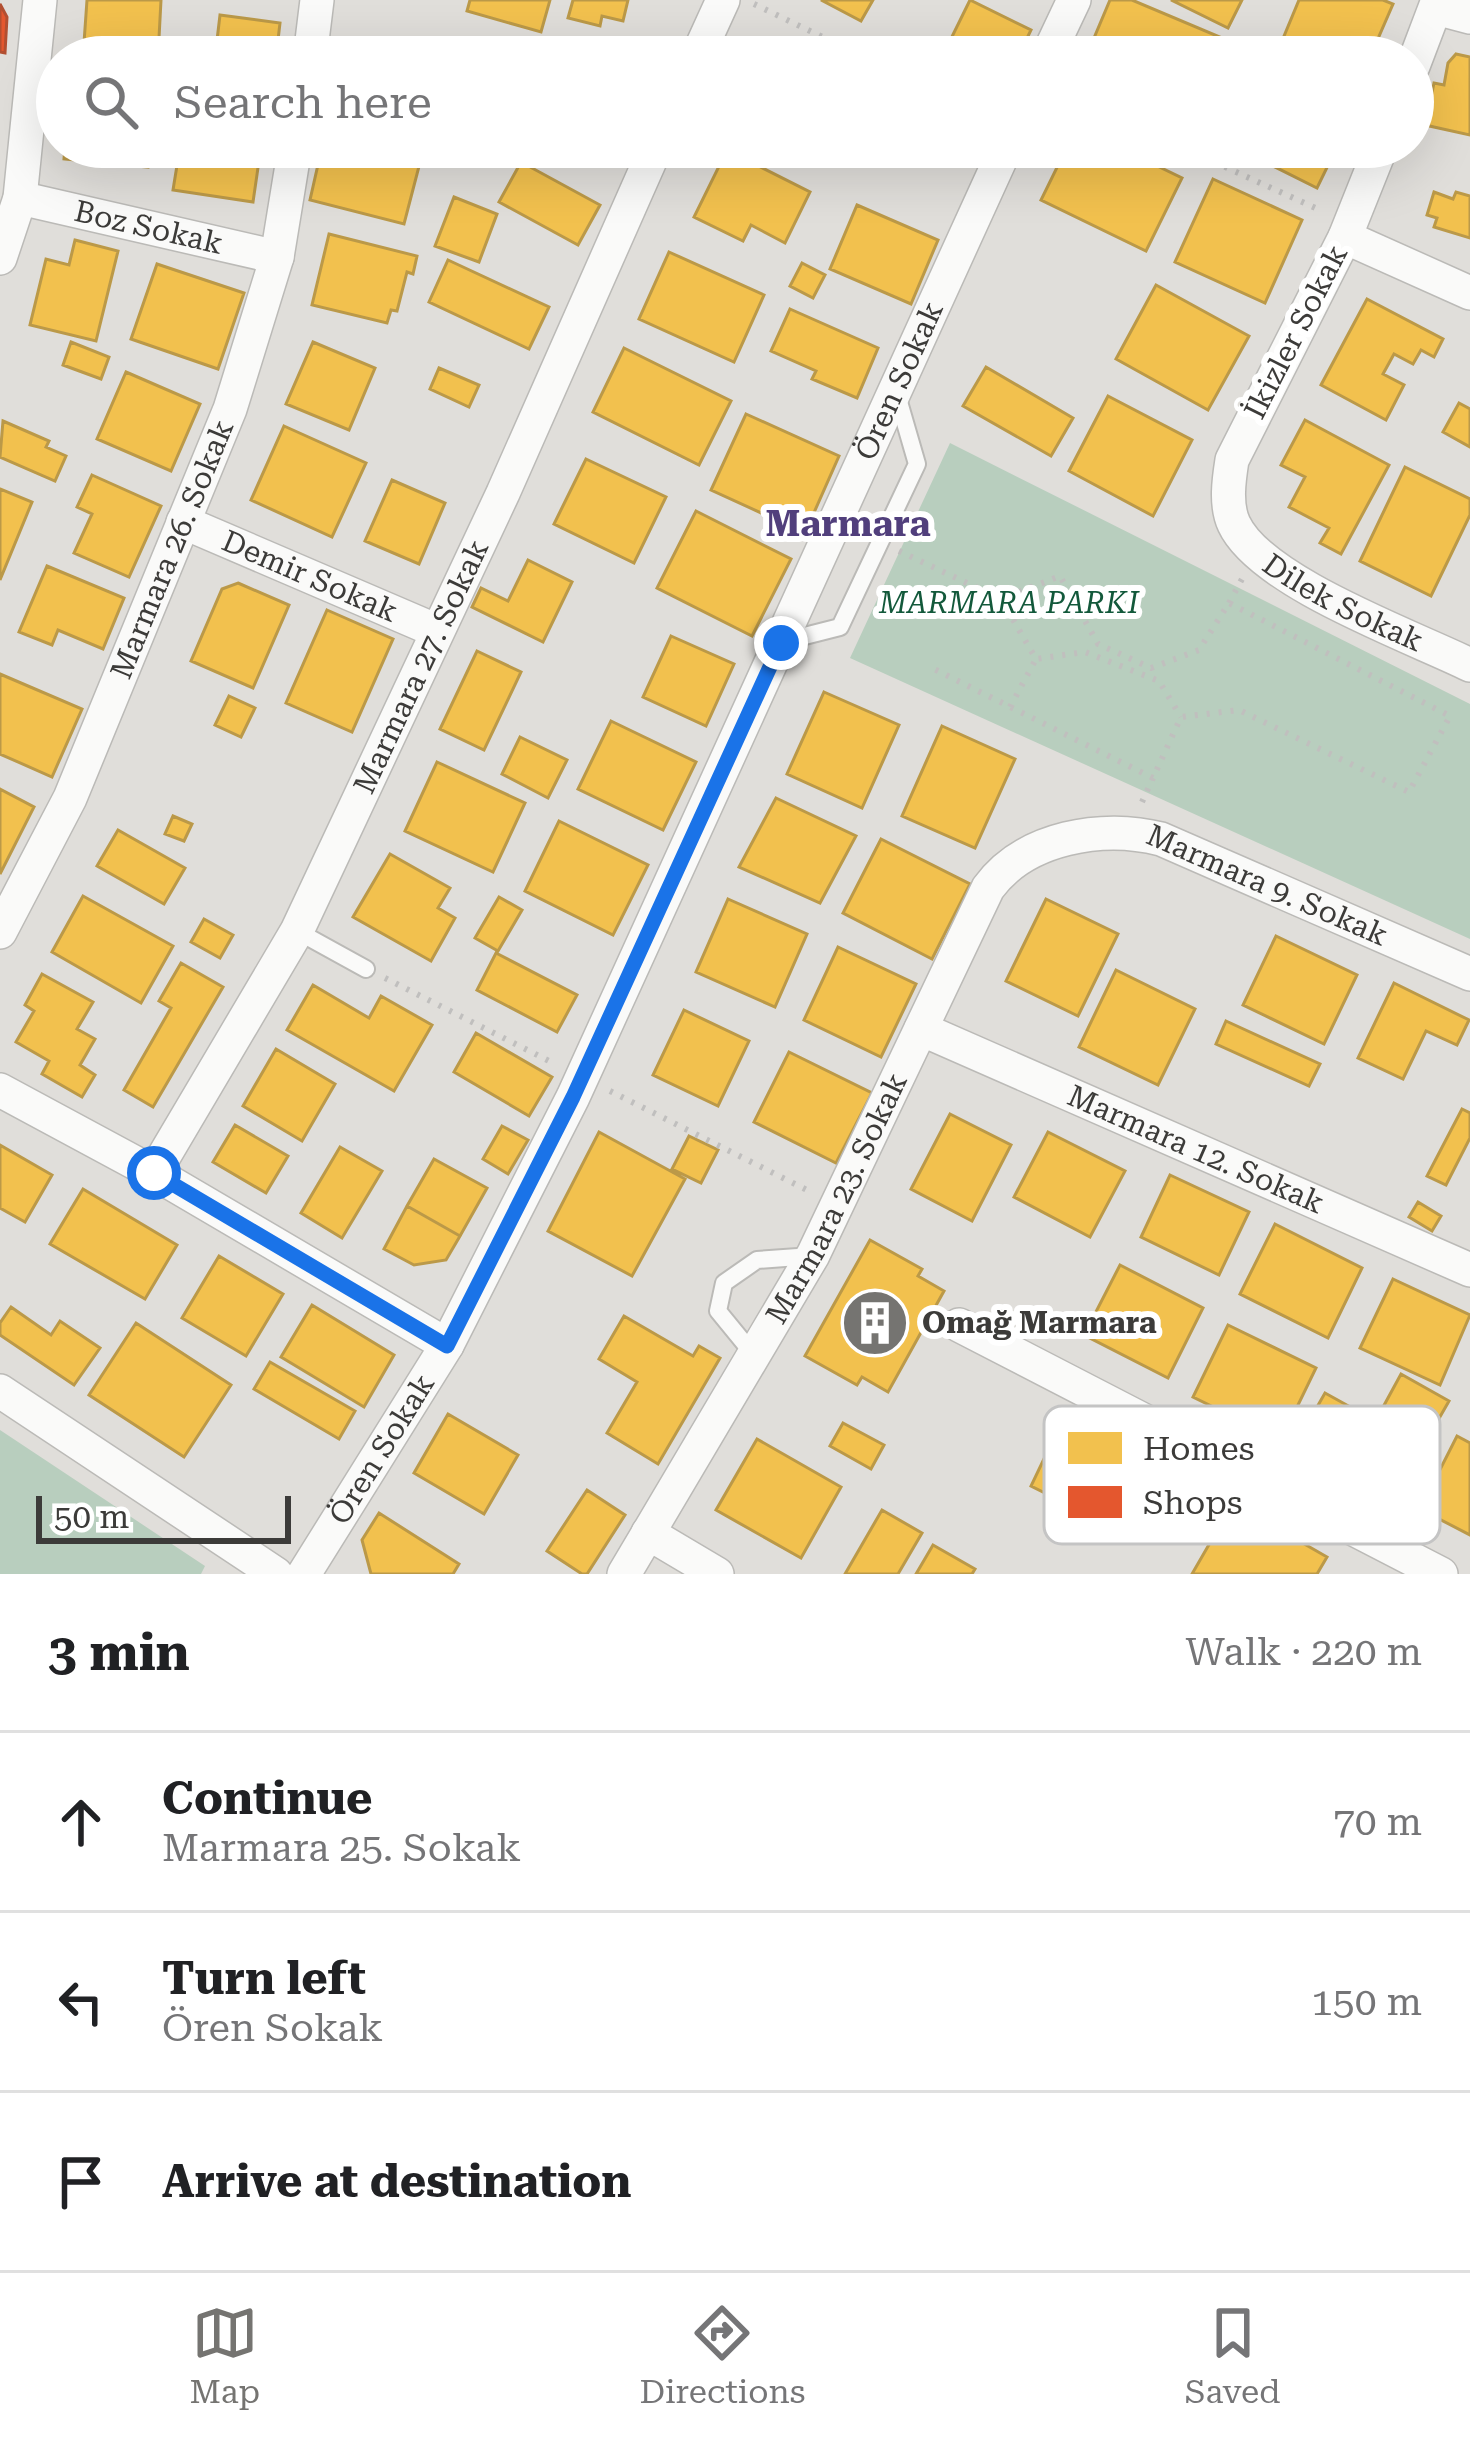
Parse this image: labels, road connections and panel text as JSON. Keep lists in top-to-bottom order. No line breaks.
{"streets":{"street":["Boz Sokak","İkizler Sokak","Ören Sokak","Marmara 26. Sokak","Demir Sokak","Dilek Sokak","Marmara 27. Sokak","Marmara 9. Sokak","Marmara 12. Sokak","Marmara 23. Sokak"]},"crossings":[["Boz Sokak","Marmara 26. Sokak"],["İkizler Sokak","Dilek Sokak"],["Marmara 26. Sokak","Demir Sokak"],["Demir Sokak","Marmara 27. Sokak"],["Marmara 9. Sokak","Marmara 23. Sokak"],["Marmara 12. Sokak","Marmara 23. Sokak"]],"districts":["Marmara"],"parks":["MARMARA PARKI"],"places":{"building":["Omağ Marmara"]},"legend":["Homes","Shops"],"scale_bar":"50 m","page":{"search":"Search here","scale":"50 m","heading":["3 min","Walk · 220 m"],"list":[["Continue","Marmara 25. Sokak","70 m"],["Turn left","Ören Sokak","150 m"],"Arrive at destination"],"nav":["Map","Directions","Saved"]}}
